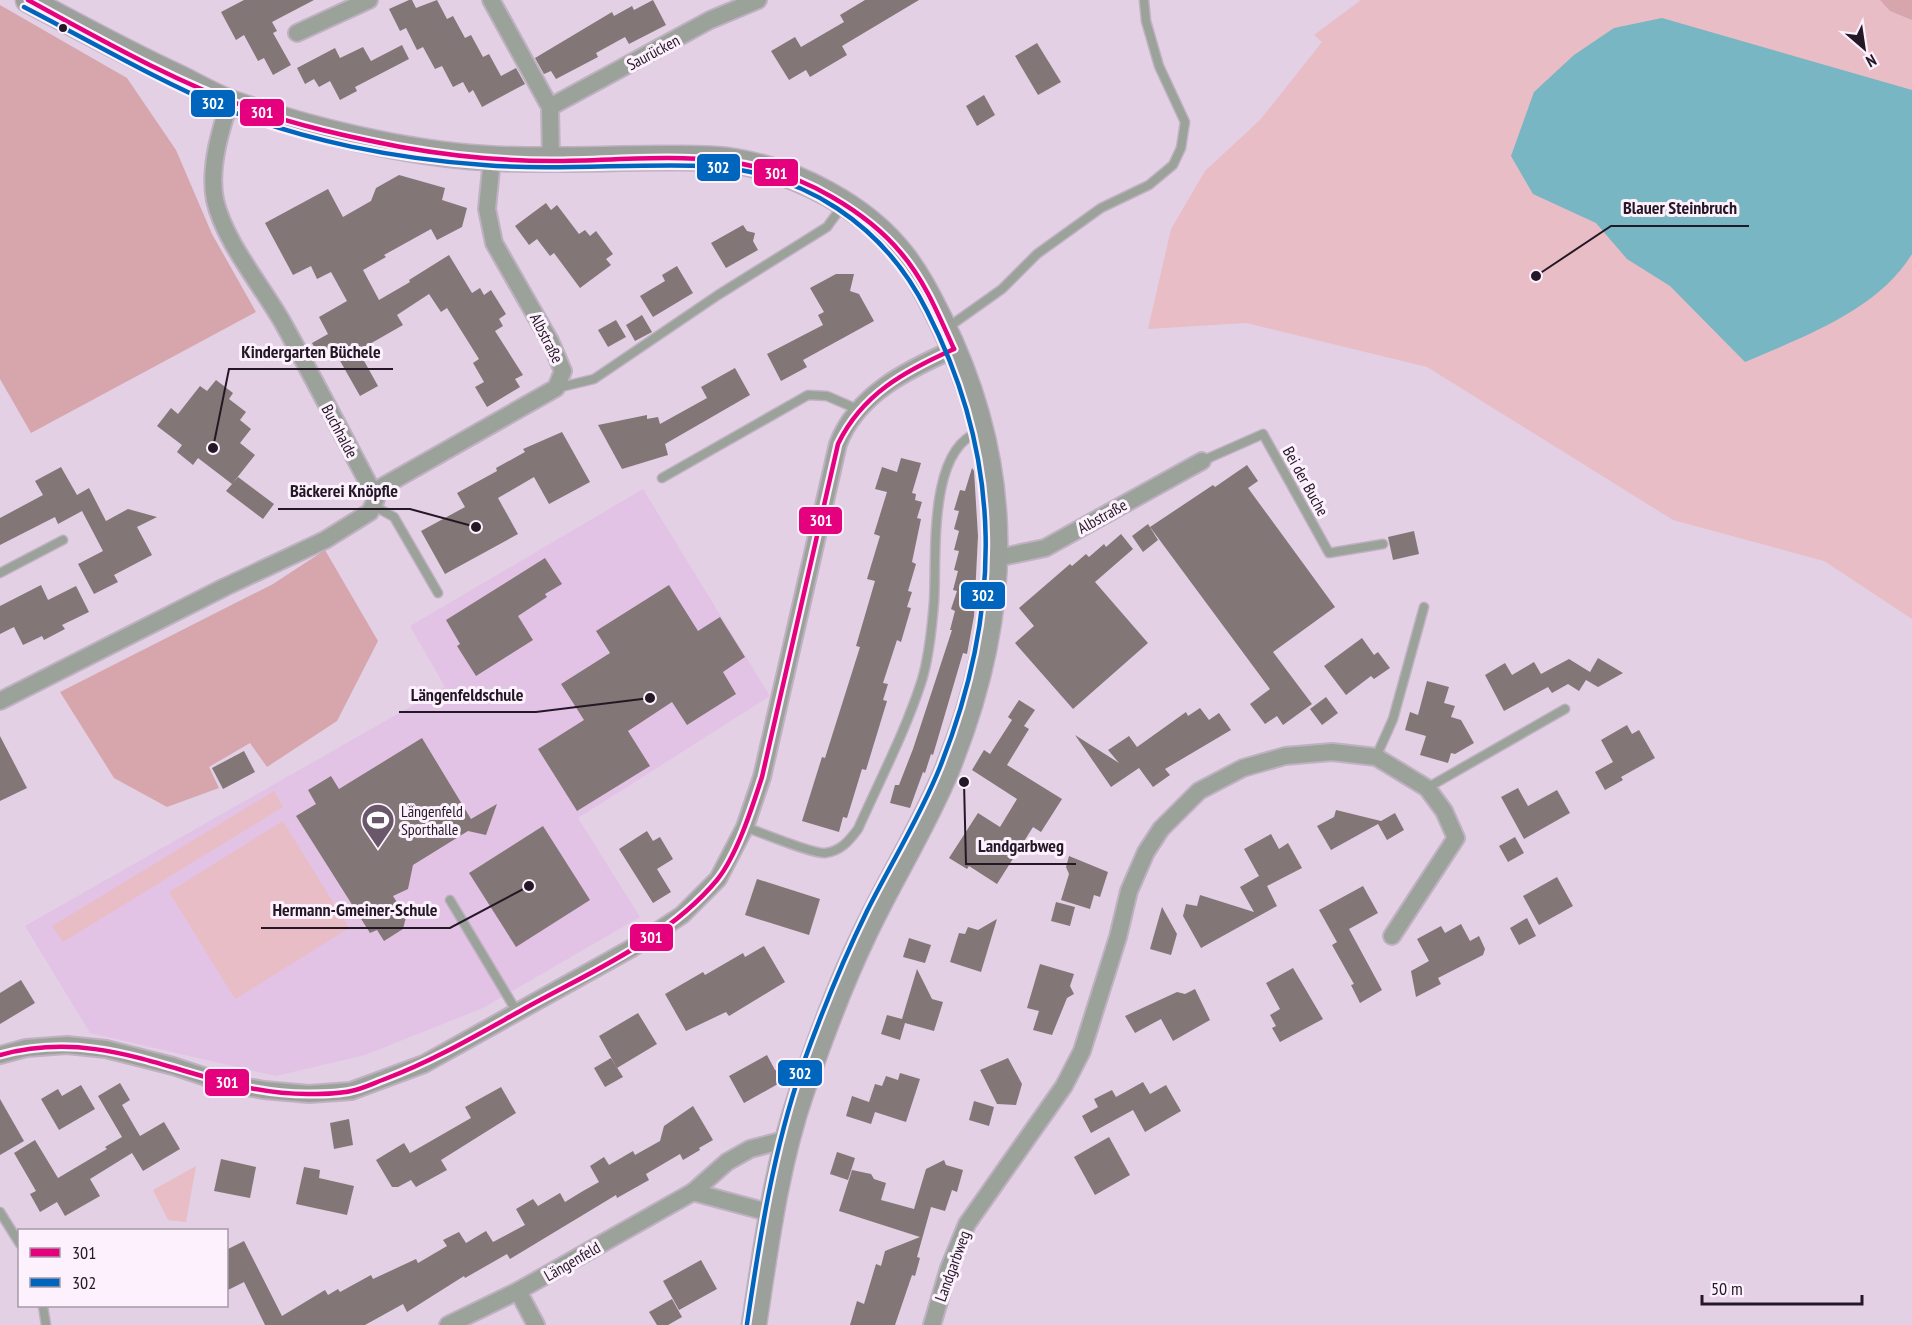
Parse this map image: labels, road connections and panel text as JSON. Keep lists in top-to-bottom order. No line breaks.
{"streets":{"street":["Saurücken","Albstraße","Buchhalde","Längenfeld","Landgarbweg"],"lane":["Bei der Buche"]},"crossings":[["Albstraße","Buchhalde"],["Albstraße","Bei der Buche"]],"places":{"other":["Blauer Steinbruch","Kindergarten Büchele","Bäckerei Knöpfle","Längenfeldschule","Landgarbweg","Hermann-Gmeiner-Schule"],"sports":["Längenfeld Sporthalle"]},"lines":["transit line 301","transit line 302"],"legend":["301","302"],"scale_bar":"50 m","north":"bottom right"}
